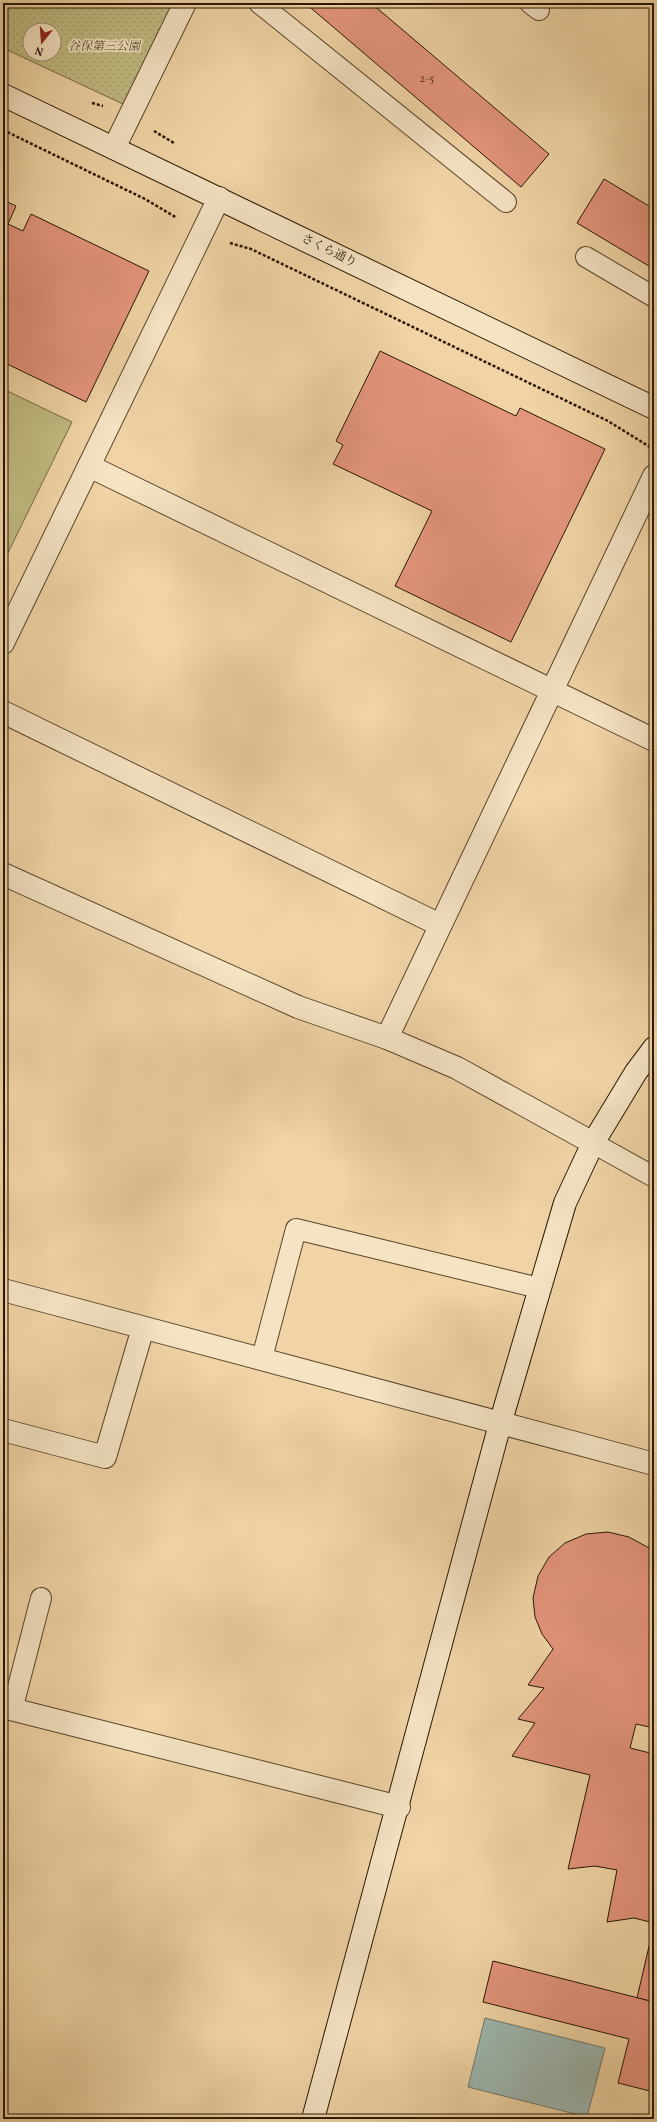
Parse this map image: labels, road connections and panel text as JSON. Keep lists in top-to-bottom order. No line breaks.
{"streets":{"street":["さくら通り"]},"parks":["谷保第三公園"],"house_numbers":["2-5"],"north":"bottom"}
